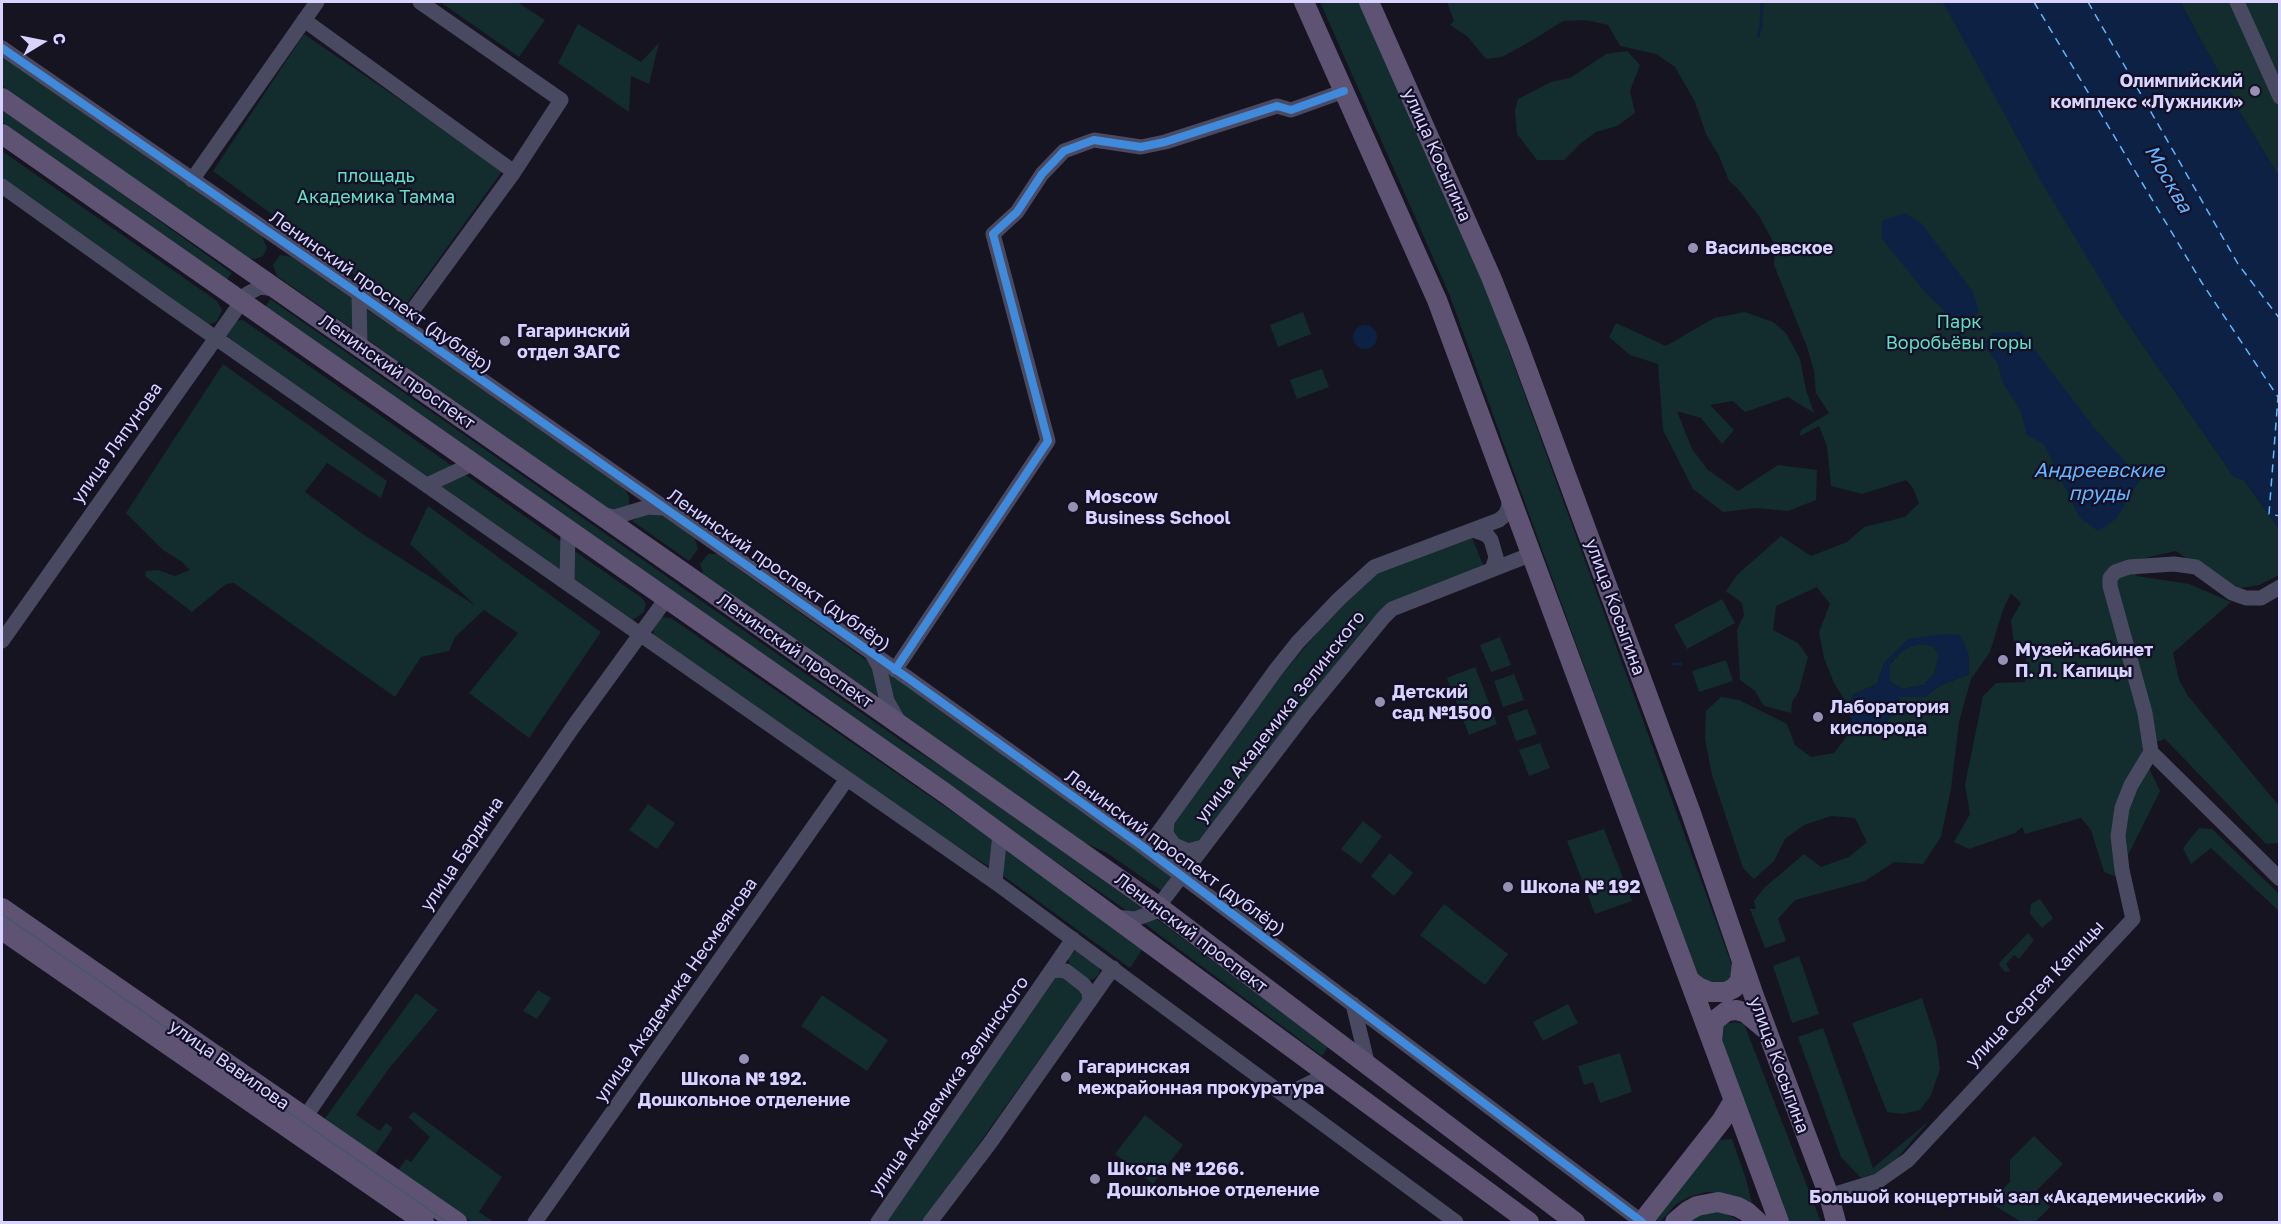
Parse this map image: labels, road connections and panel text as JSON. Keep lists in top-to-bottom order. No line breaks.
{"streets":{"main road":["улица Косыгина","Ленинский проспект","улица Вавилова"],"street":["Ленинский проспект (дублёр)","улица Ляпунова","улица Академика Зелинского","улица Бардина","улица Академика Несмеянова","улица Сергея Капицы"]},"crossings":[["улица Косыгина","улица Сергея Капицы"],["Ленинский проспект (дублёр)","улица Академика Зелинского"],["Ленинский проспект","улица Ляпунова"],["Ленинский проспект","улица Академика Зелинского"],["Ленинский проспект","улица Бардина"],["улица Бардина","улица Вавилова"]],"water":["Москва","Андреевские пруды"],"parks":["площадь Академика Тамма","Парк Воробьёвы горы"],"places":["Олимпийский комплекс «Лужники»","Васильевское","Гагаринский отдел ЗАГС","Moscow Business School","Музей-кабинет П. Л. Капицы","Детский сад №1500","Лаборатория кислорода","Школа № 192","Школа № 192. Дошкольное отделение","Гагаринская межрайонная прокуратура","Школа № 1266. Дошкольное отделение","Большой концертный зал «Академический»"],"north":"right"}
